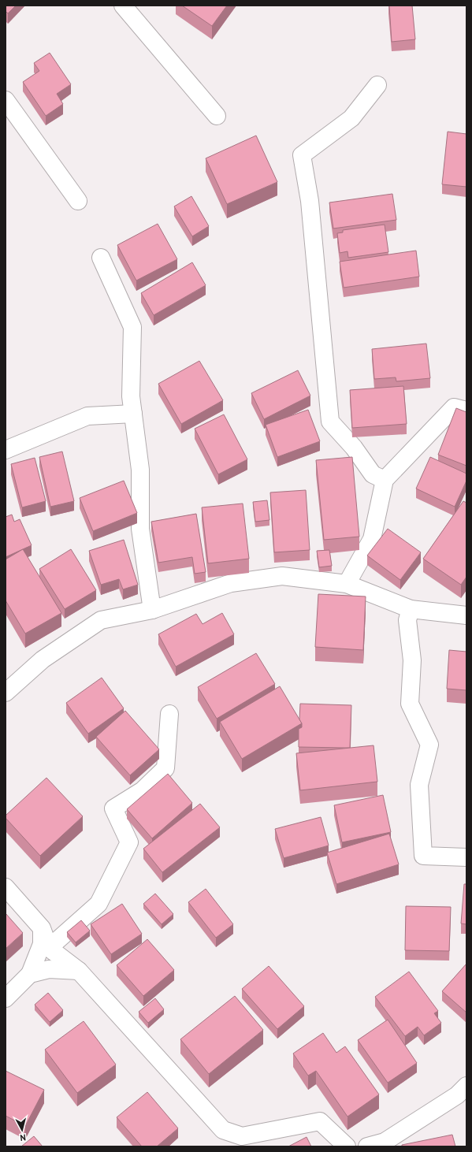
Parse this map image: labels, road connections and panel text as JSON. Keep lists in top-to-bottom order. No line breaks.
{"north":"bottom"}
